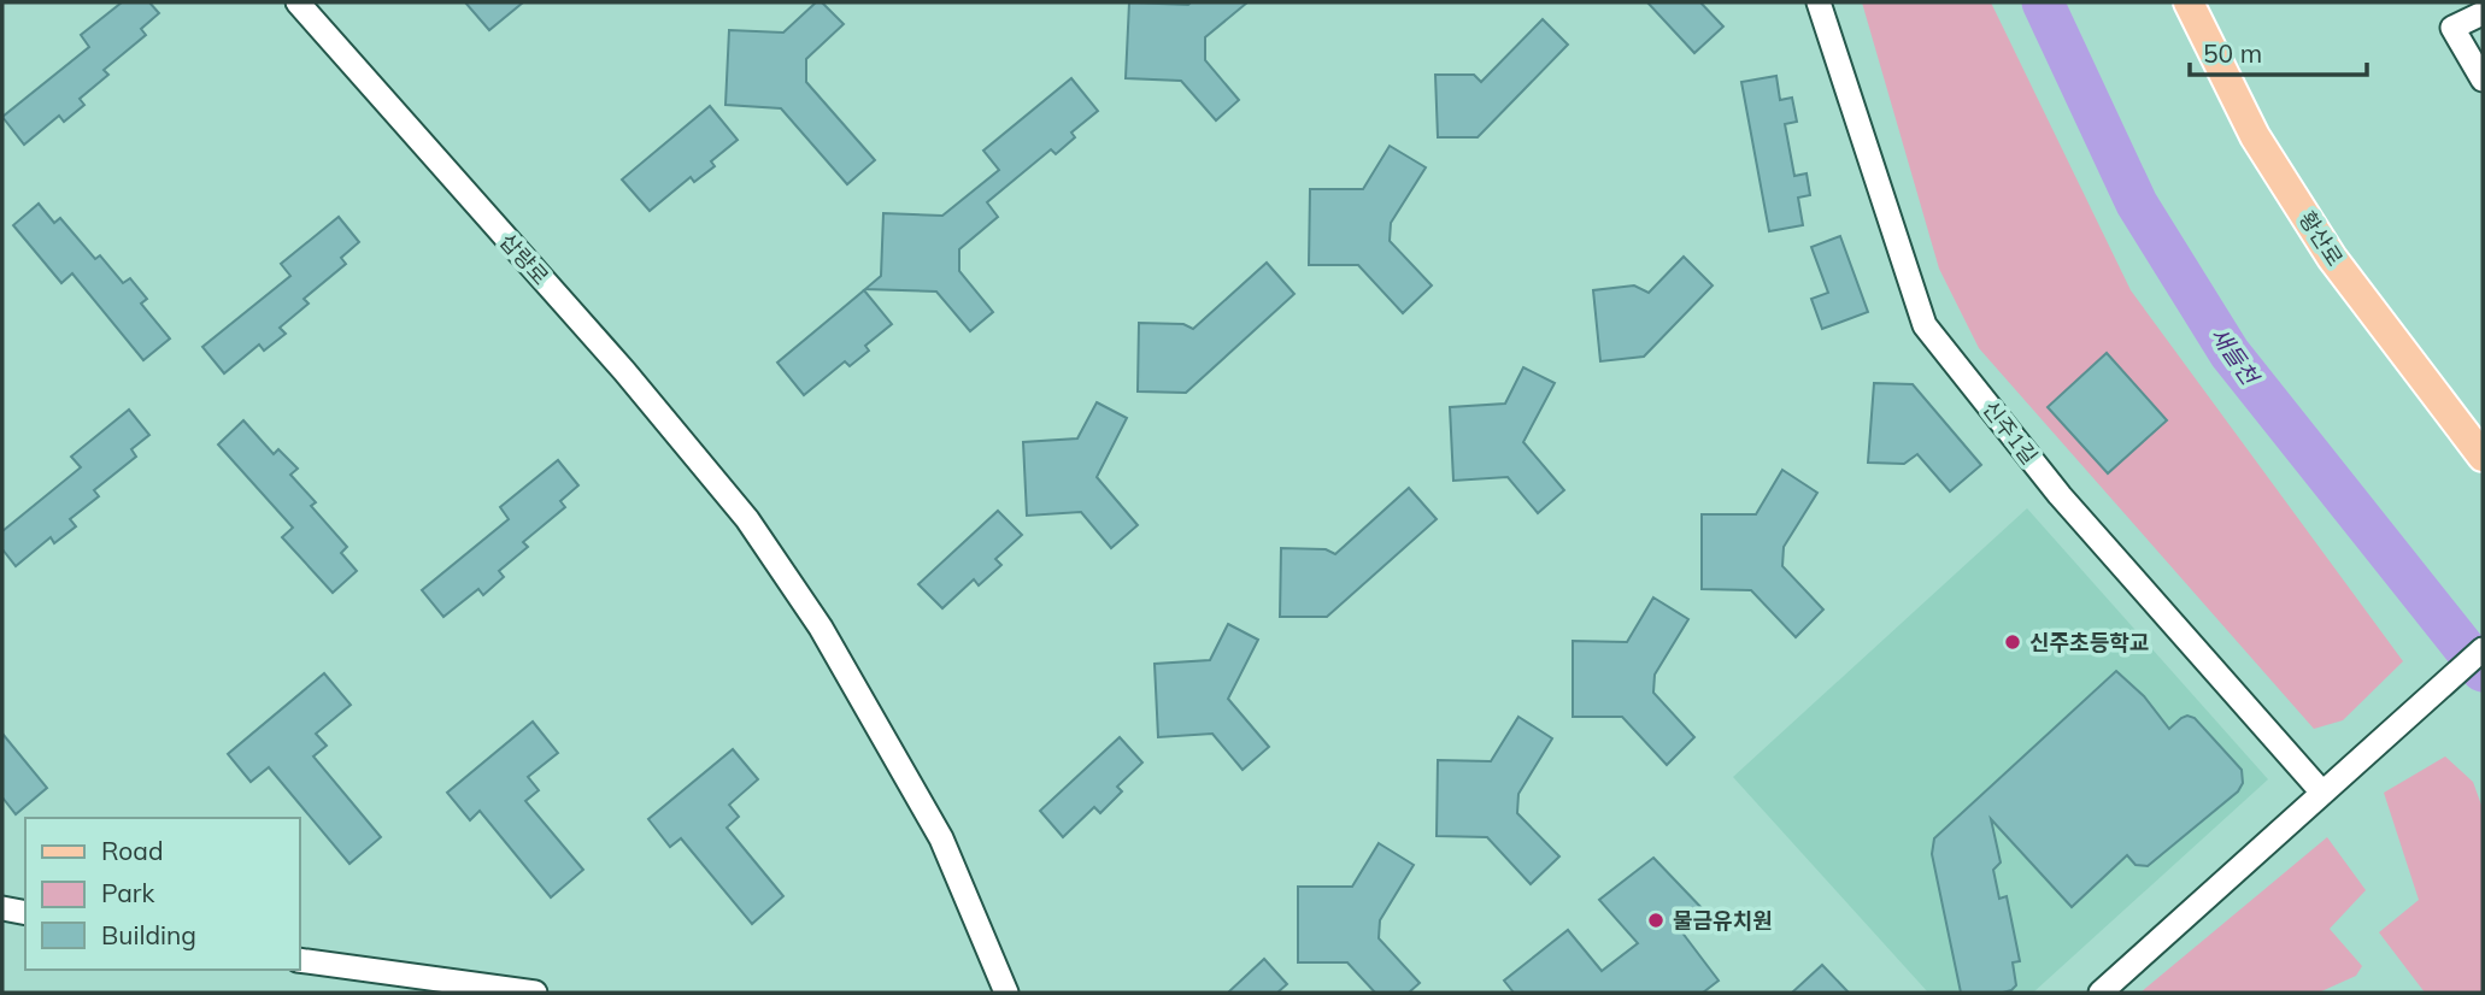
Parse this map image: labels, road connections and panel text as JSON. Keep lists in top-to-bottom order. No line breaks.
{"streets":{"main road":["황산로"],"street":["삽량로","신주1길"]},"water":["새들천"],"places":["신주초등학교","물금유치원"],"legend":["Road","Park","Building"],"scale_bar":"50 m"}
